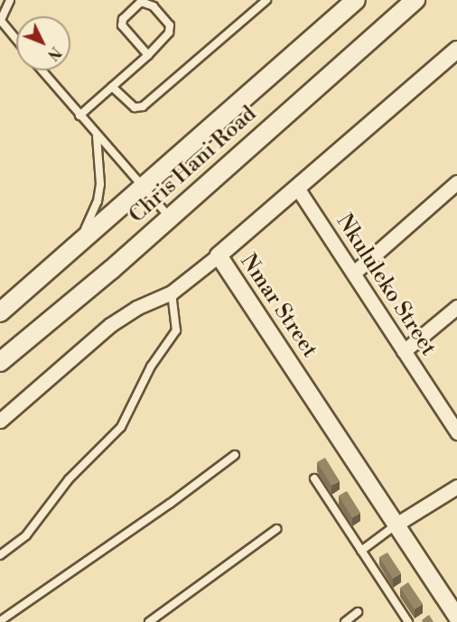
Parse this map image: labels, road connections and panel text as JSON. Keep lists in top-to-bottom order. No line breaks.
{"streets":{"main road":["Chris Hani Road"],"street":["Nkululeko Street","Nmar Street"]},"crossings":[["Nkululeko Street","Nmar Street"]],"north":"bottom right"}
